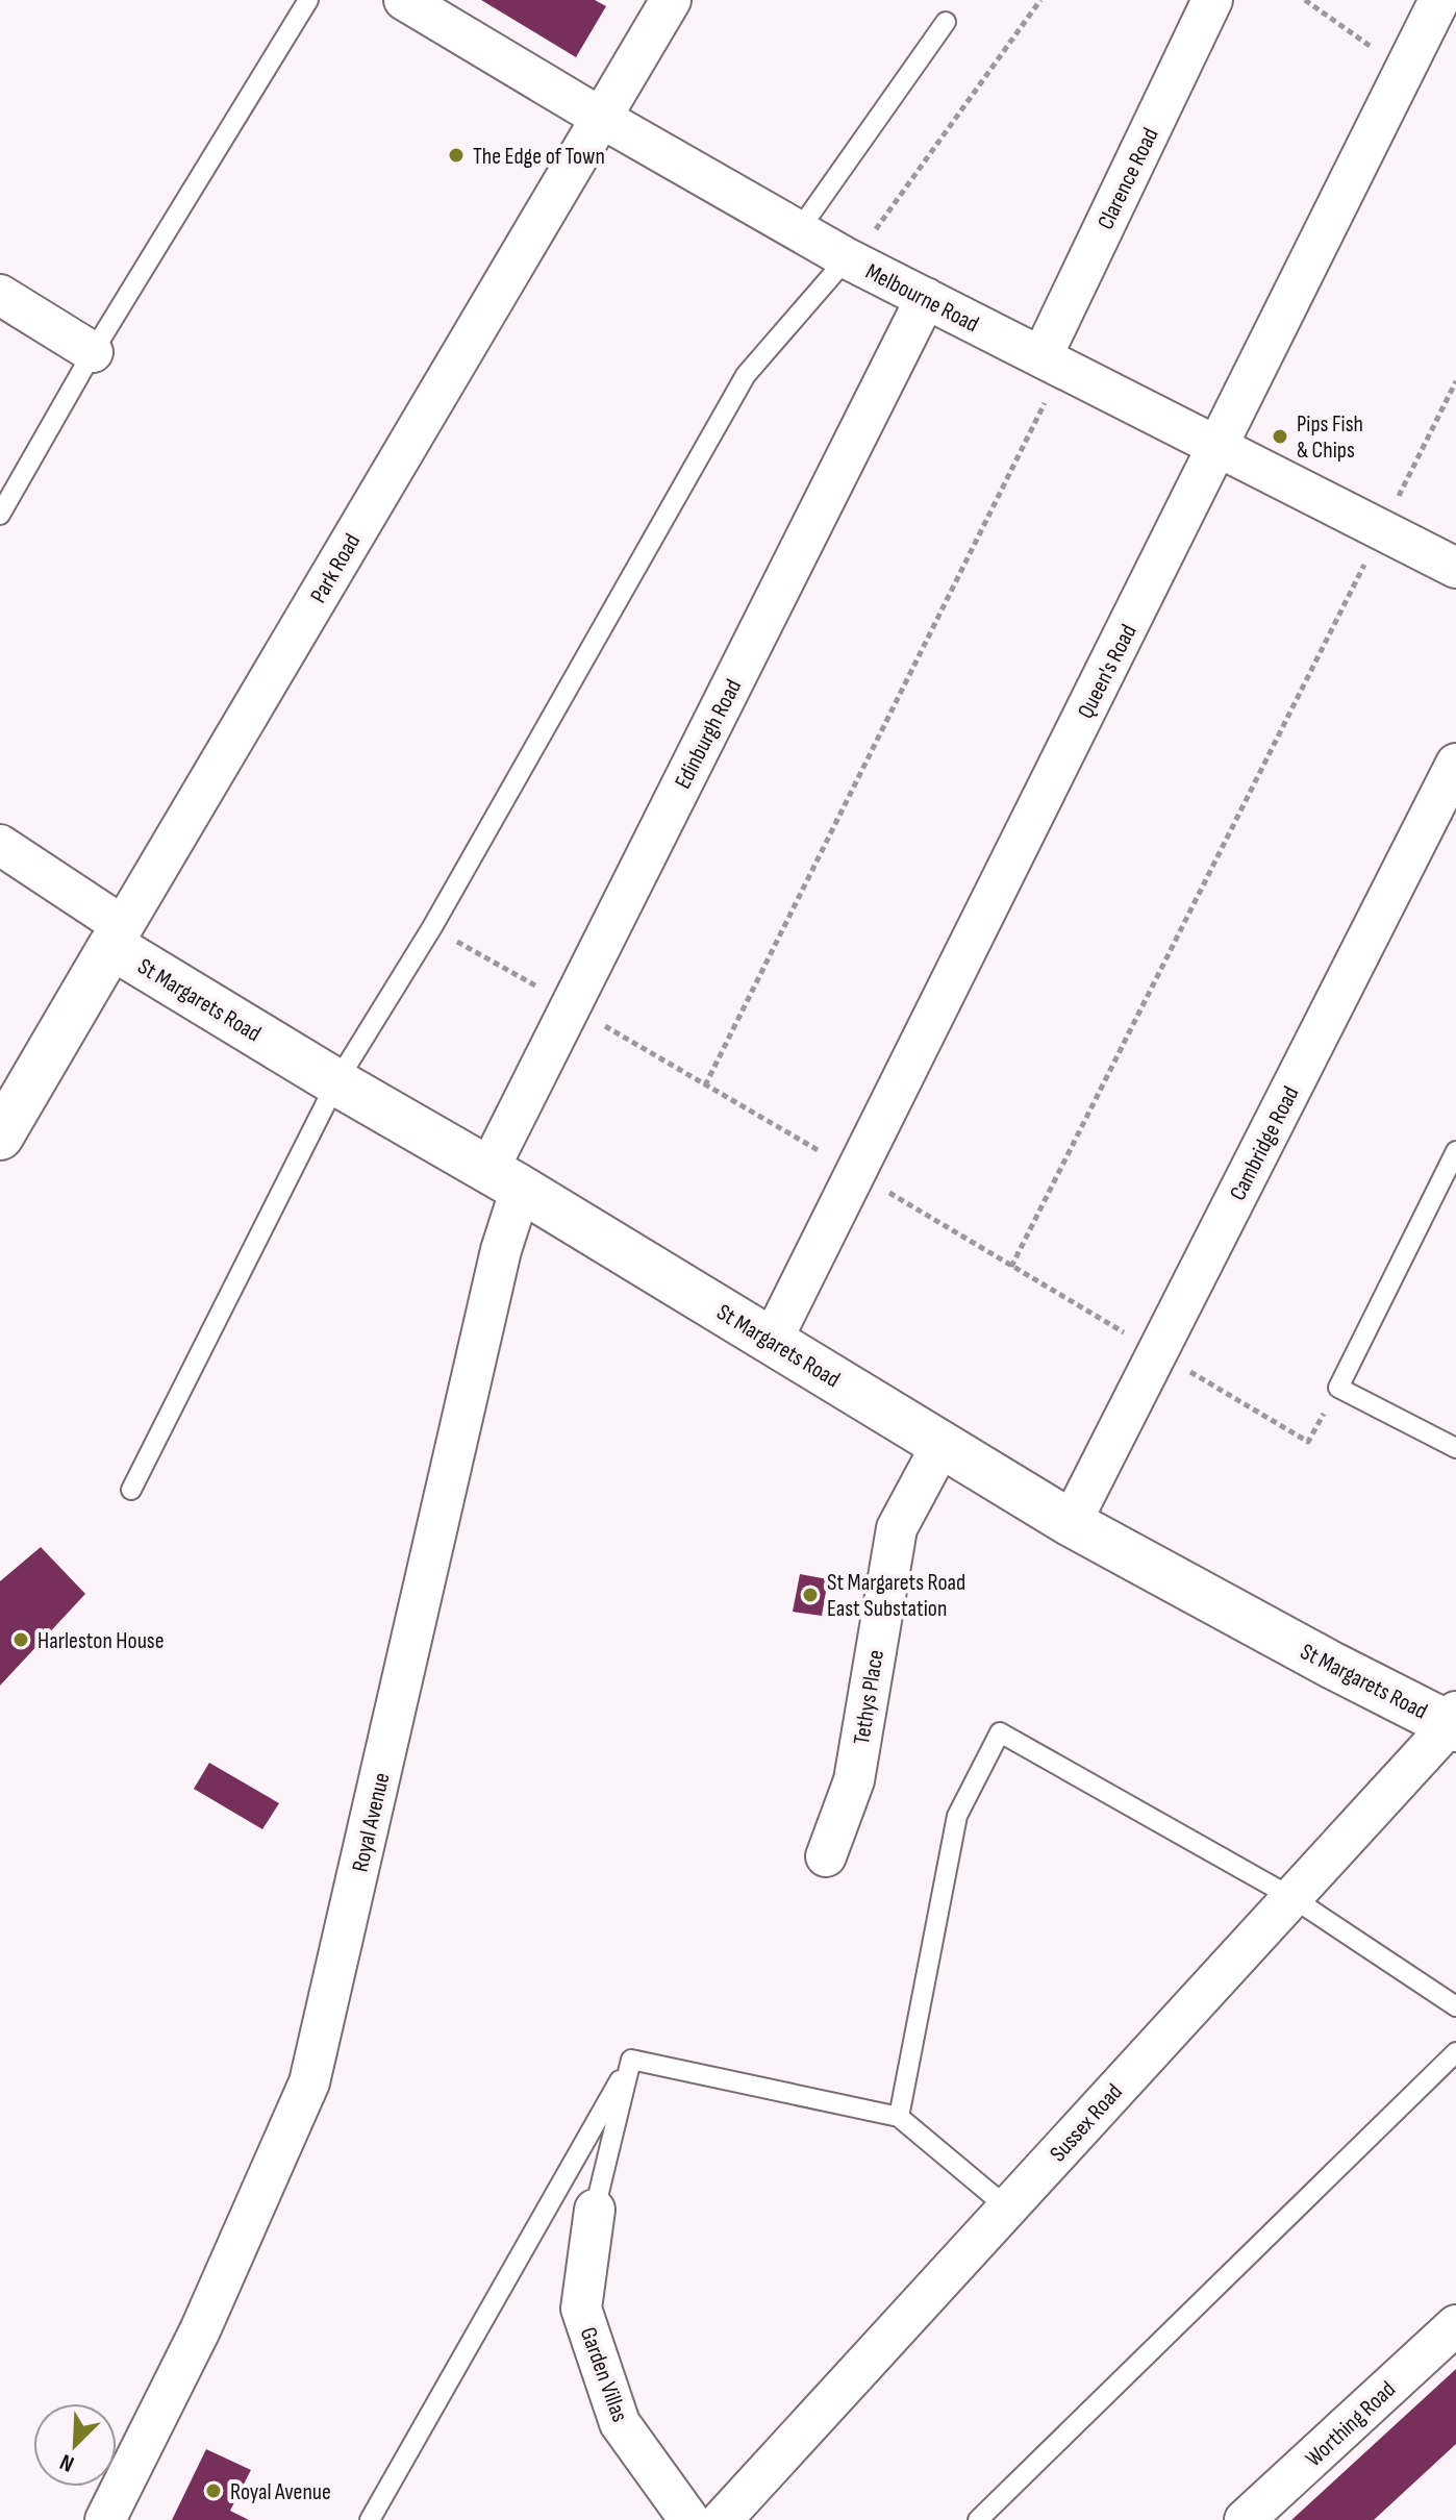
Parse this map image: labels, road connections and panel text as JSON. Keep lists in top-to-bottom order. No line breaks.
{"streets":{"street":["Clarence Road","Melbourne Road","Park Road","Queen's Road","Edinburgh Road","St Margarets Road","Cambridge Road","Tethys Place","Royal Avenue","Sussex Road","Garden Villas","Worthing Road"]},"crossings":[["Clarence Road","Melbourne Road"],["Melbourne Road","Park Road"],["Melbourne Road","Queen's Road"],["Melbourne Road","Edinburgh Road"],["Park Road","St Margarets Road"],["Queen's Road","St Margarets Road"],["Edinburgh Road","St Margarets Road"],["Edinburgh Road","Royal Avenue"],["St Margarets Road","Cambridge Road"],["St Margarets Road","Tethys Place"],["St Margarets Road","Royal Avenue"],["St Margarets Road","Sussex Road"]],"places":["The Edge of Town","Pips Fish & Chips","St Margarets Road East Substation","Harleston House","Royal Avenue"],"north":"bottom left"}
